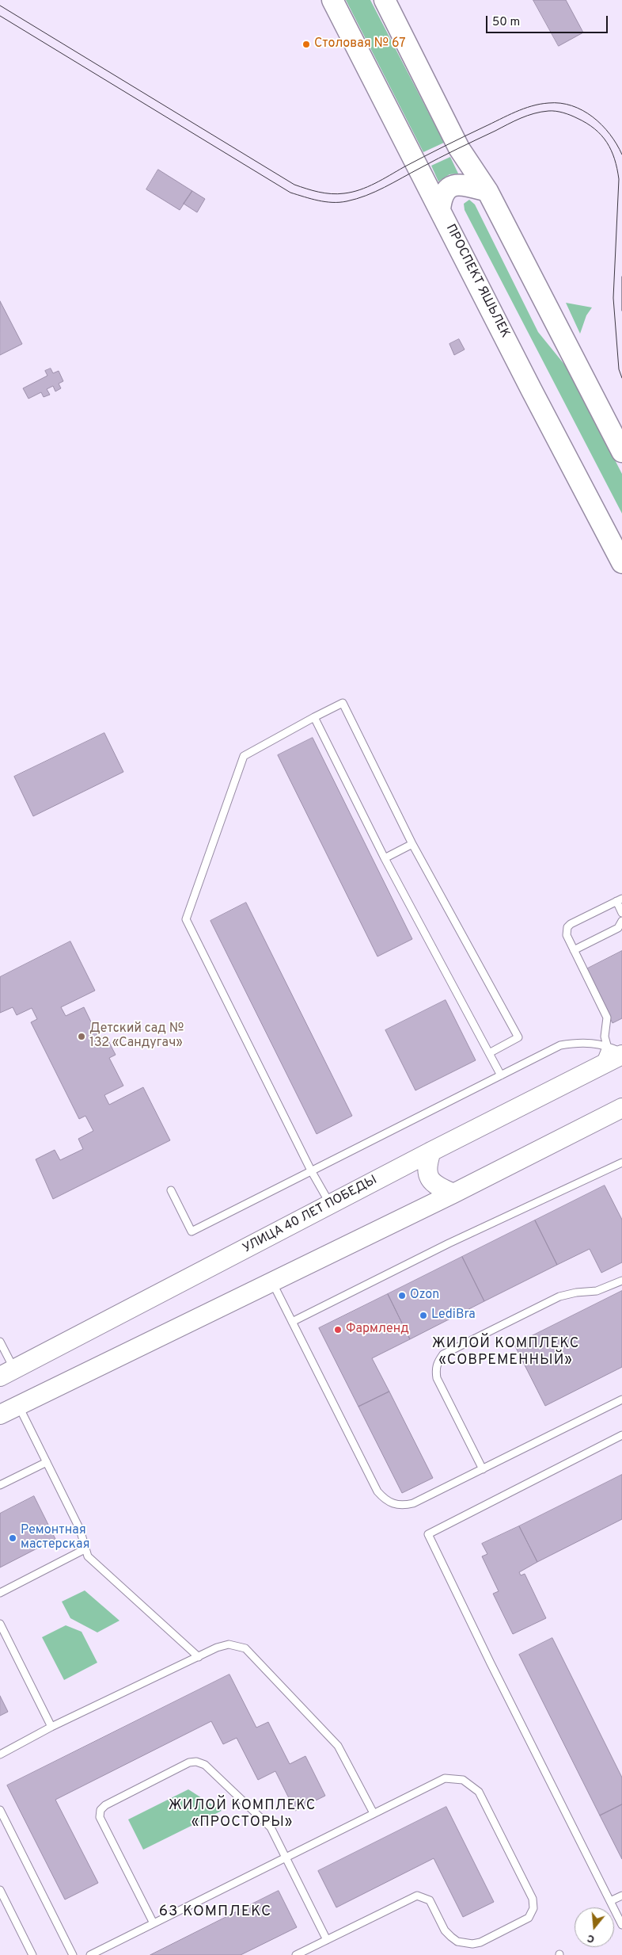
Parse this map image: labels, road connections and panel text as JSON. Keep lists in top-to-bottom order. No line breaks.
{"streets":{"main road":["ПРОСПЕКТ ЯШЬЛЕК"],"street":["УЛИЦА 40 ЛЕТ ПОБЕДЫ"]},"districts":["ЖИЛОЙ КОМПЛЕКС «СОВРЕМЕННЫЙ»","ЖИЛОЙ КОМПЛЕКС «ПРОСТОРЫ»","63 КОМПЛЕКС"],"places":["Столовая № 67","Детский сад № 132 «Сандугач»","Ozon","LediBra","Фармленд","Ремонтная мастерская"],"scale_bar":"50 m","north":"bottom"}
